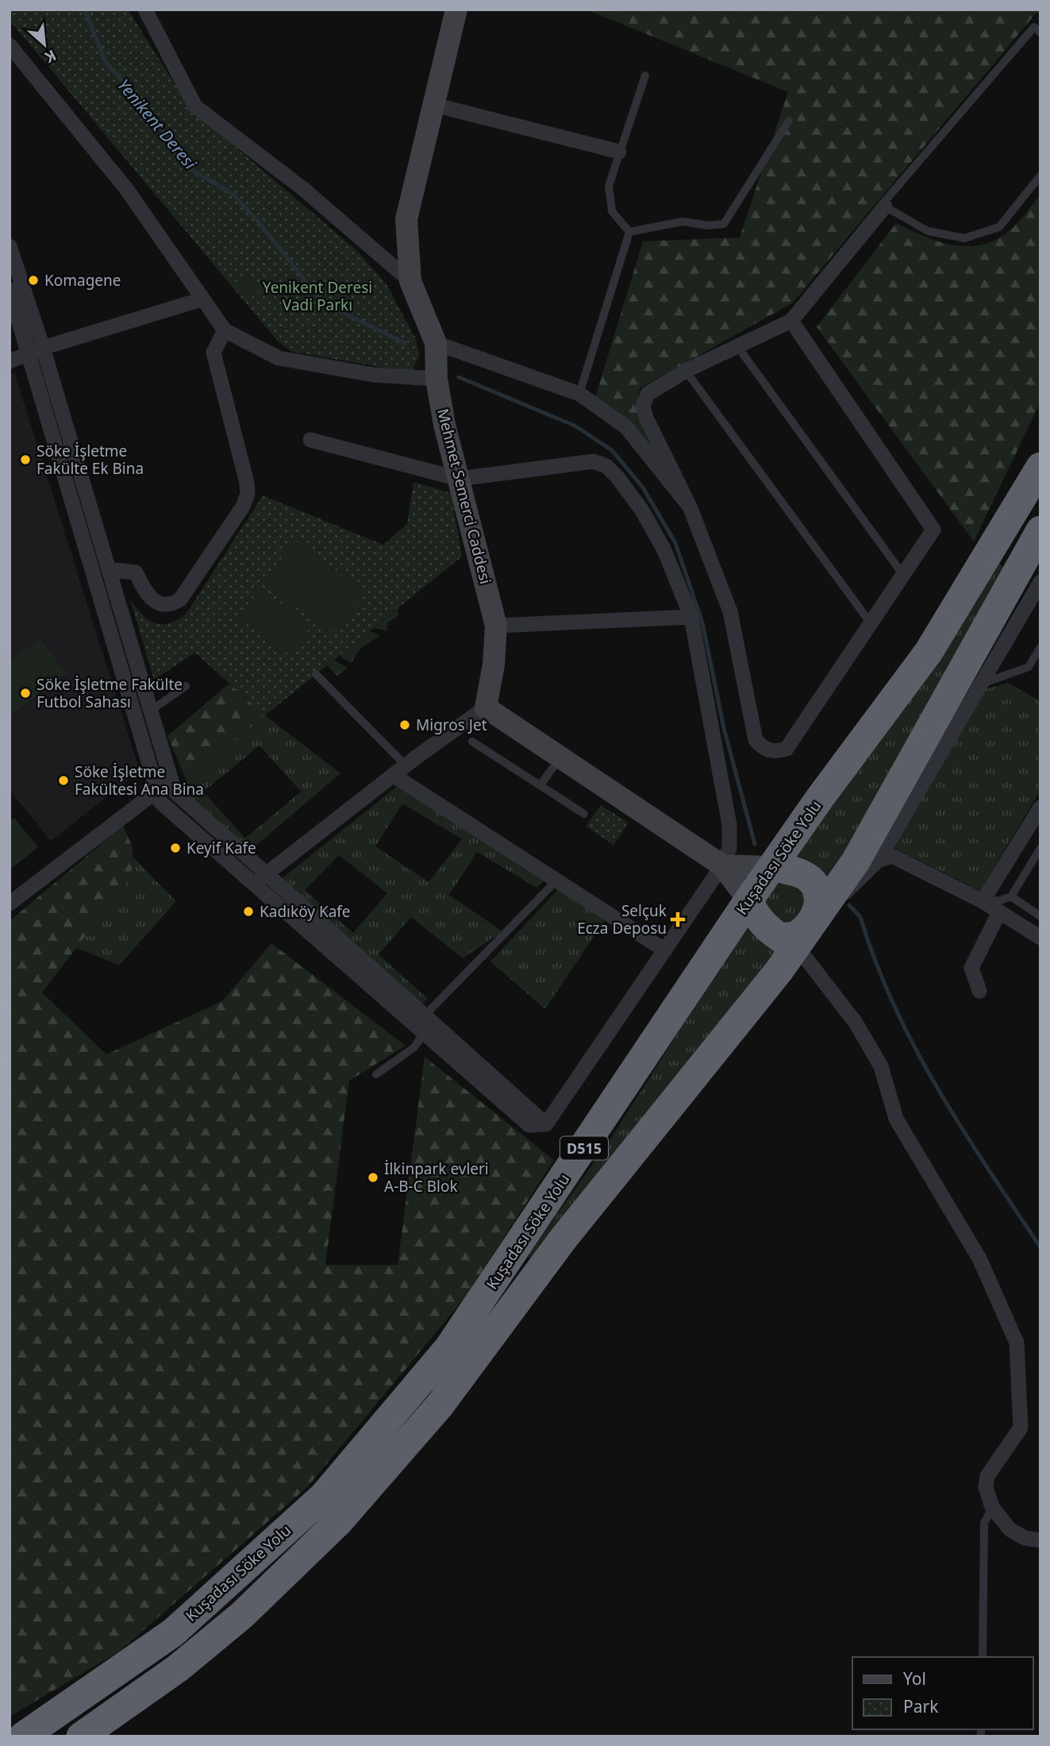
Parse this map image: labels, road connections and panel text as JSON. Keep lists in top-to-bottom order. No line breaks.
{"streets":{"highway":["Kuşadası Söke Yolu","D515"],"street":["Mehmet Semerci Caddesi"]},"water":["Yenikent Deresi"],"parks":["Yenikent Deresi Vadi Parkı"],"places":{"other":["Komagene","Söke İşletme Fakülte Ek Bina","Söke İşletme Fakülte Futbol Sahası","Migros Jet","Söke İşletme Fakültesi Ana Bina","Keyif Kafe","Kadıköy Kafe","İlkinpark evleri A-B-C Blok"],"health":["Selçuk Ecza Deposu"]},"legend":["Yol","Park"],"north":"bottom right"}
